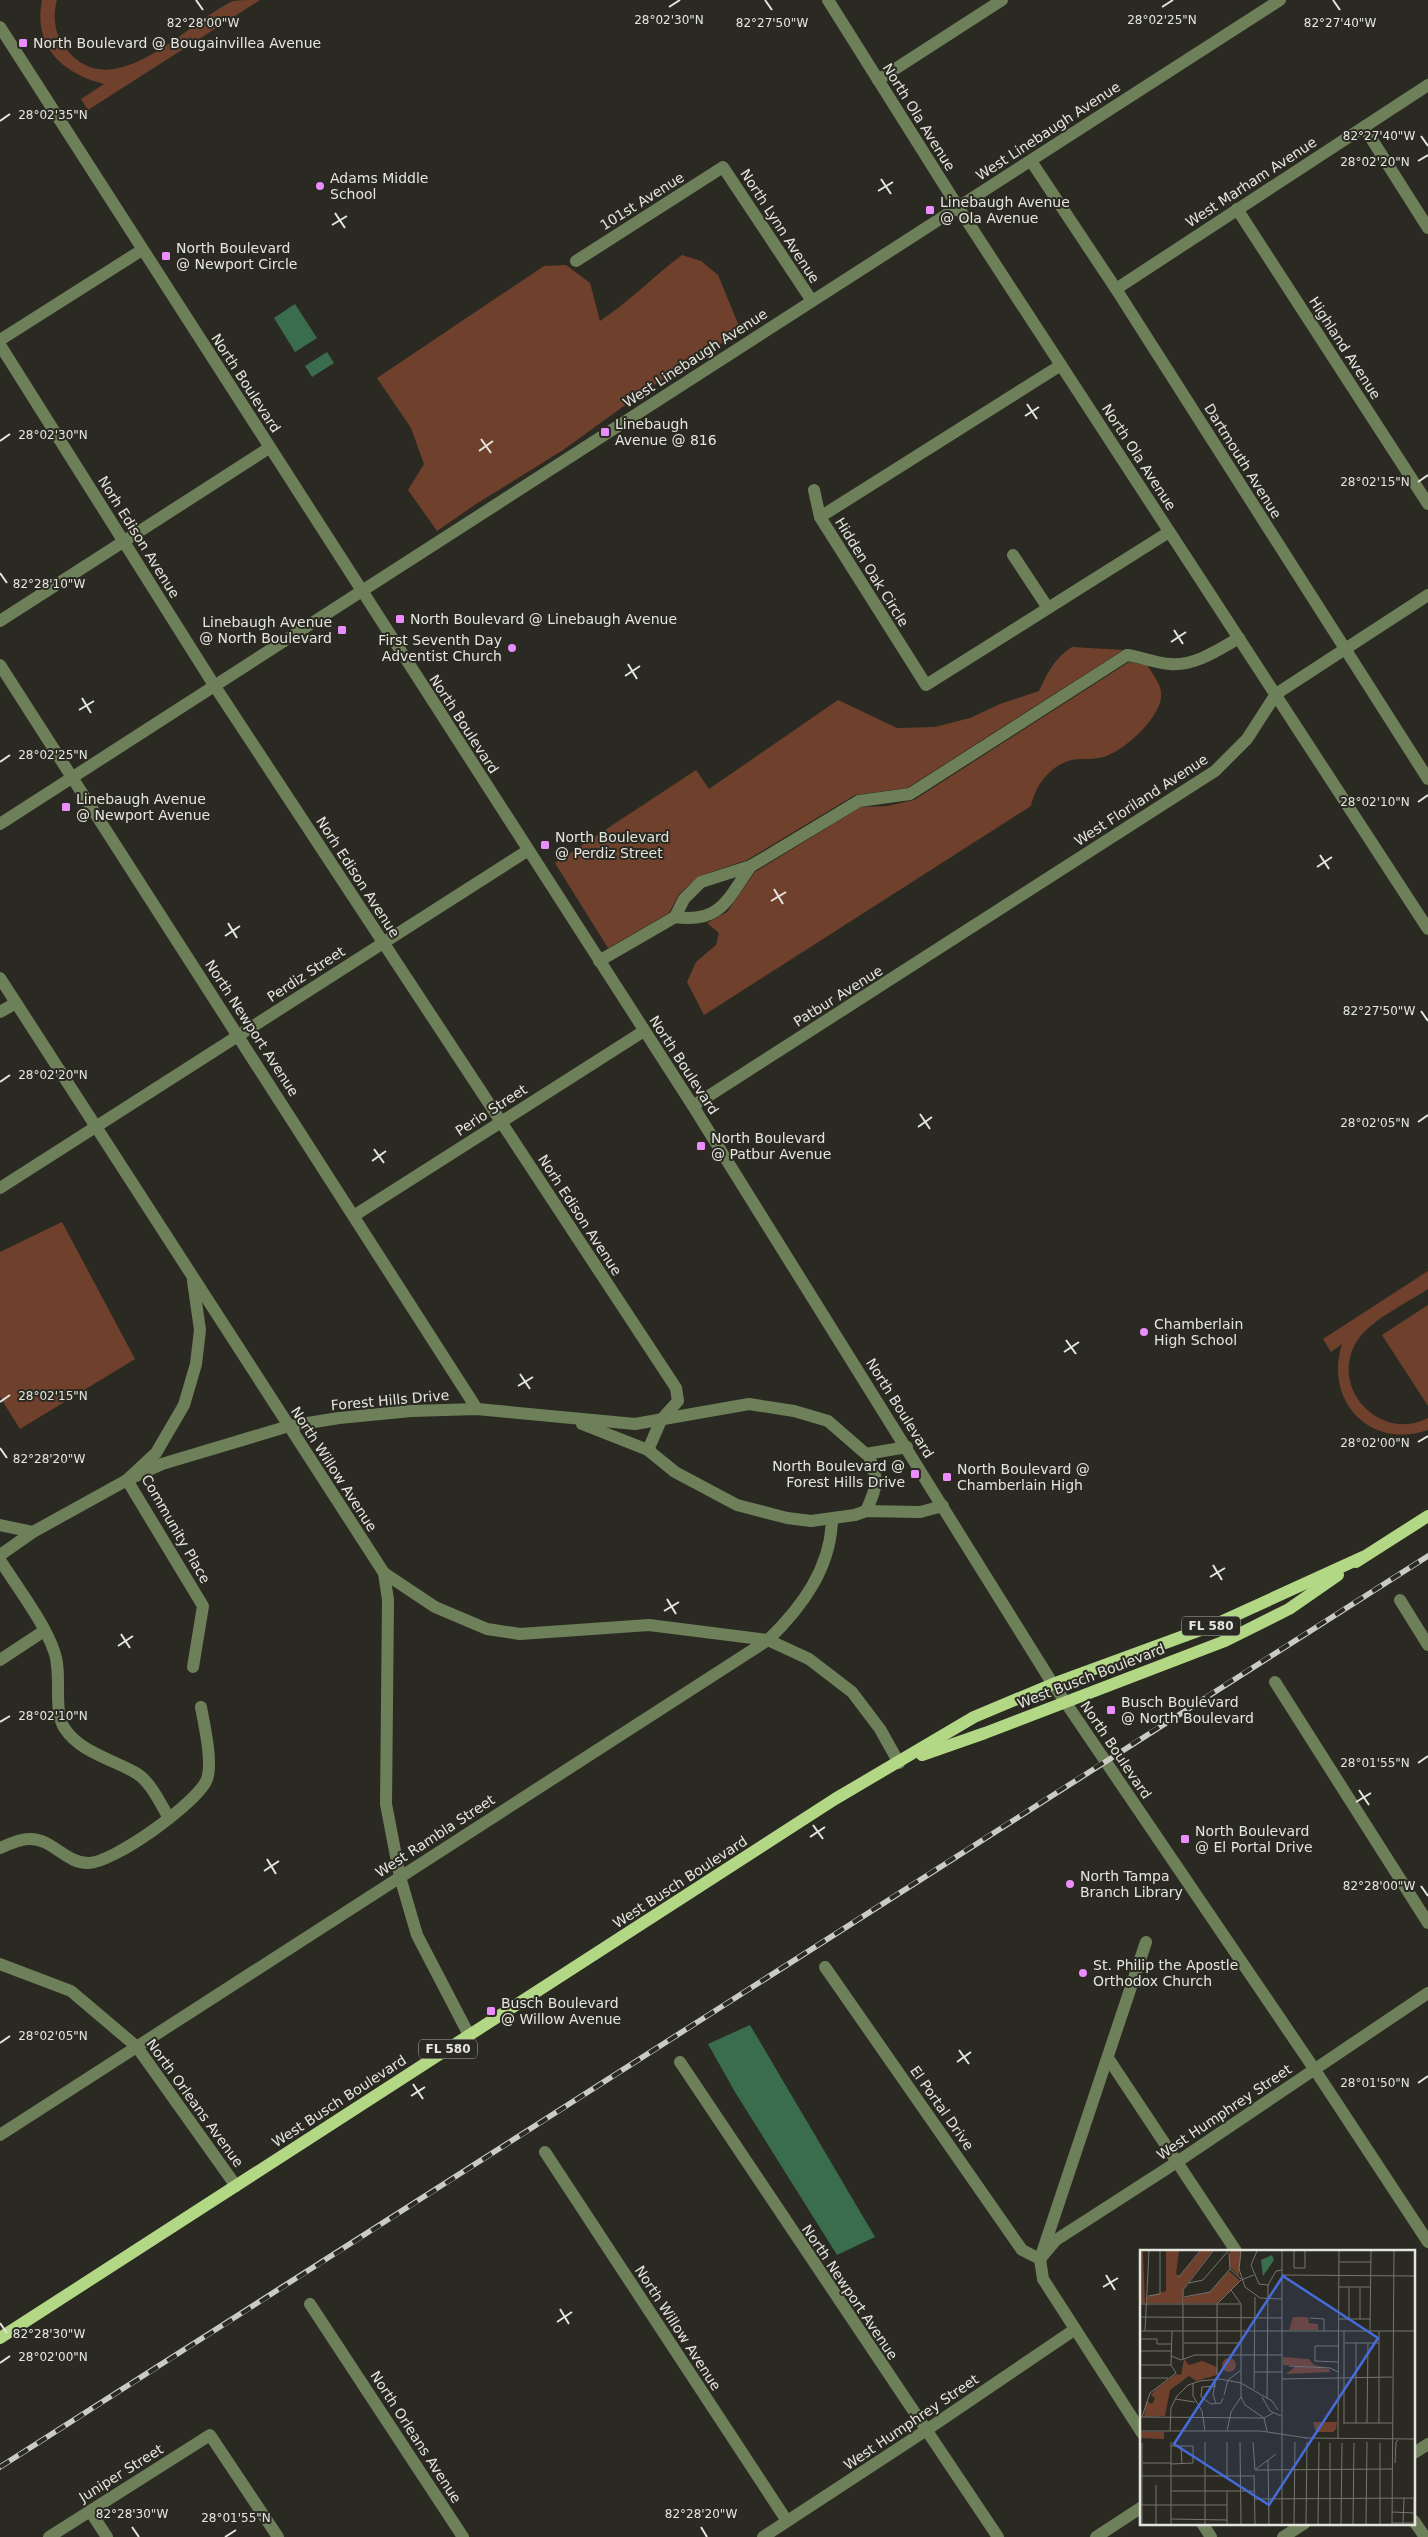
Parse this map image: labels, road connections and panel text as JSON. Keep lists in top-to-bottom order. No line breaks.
{"streets":{"main road":["FL 580","West Busch Boulevard"],"street":["North Ola Avenue","West Linebaugh Avenue","West Marham Avenue","101st Avenue","North Lynn Avenue","Highland Avenue","North Boulevard","Dartmouth Avenue","Norh Edison Avenue","Hidden Oak Circle","West Floriland Avenue","Perdiz Street","Patbur Avenue","North Newport Avenue","Perio Street","Forest Hills Drive","North Willow Avenue","Community Place","West Rambla Street","North Orleans Avenue","El Portal Drive","West Humphrey Street","Juniper Street"]},"crossings":[["North Ola Avenue","West Linebaugh Avenue"],["North Ola Avenue","Hidden Oak Circle"],["North Ola Avenue","West Floriland Avenue"],["West Linebaugh Avenue","North Lynn Avenue"],["West Linebaugh Avenue","North Boulevard"],["West Linebaugh Avenue","Dartmouth Avenue"],["West Linebaugh Avenue","Norh Edison Avenue"],["West Linebaugh Avenue","North Newport Avenue"],["West Marham Avenue","Highland Avenue"],["West Marham Avenue","Dartmouth Avenue"],["101st Avenue","North Lynn Avenue"],["North Boulevard","Perdiz Street"],["North Boulevard","Patbur Avenue"],["North Boulevard","Perio Street"],["North Boulevard","West Busch Boulevard"],["North Boulevard","West Humphrey Street"],["Dartmouth Avenue","West Floriland Avenue"],["Norh Edison Avenue","Perdiz Street"],["Norh Edison Avenue","Perio Street"],["Norh Edison Avenue","Forest Hills Drive"],["West Floriland Avenue","Patbur Avenue"],["Perdiz Street","North Newport Avenue"],["Perdiz Street","North Willow Avenue"],["North Newport Avenue","Perio Street"],["North Newport Avenue","Forest Hills Drive"],["North Newport Avenue","West Humphrey Street"],["Forest Hills Drive","North Willow Avenue"],["Forest Hills Drive","Community Place"],["North Willow Avenue","Community Place"],["North Willow Avenue","West Busch Boulevard"],["North Willow Avenue","West Rambla Street"],["North Willow Avenue","West Humphrey Street"],["West Busch Boulevard","North Orleans Avenue"],["West Rambla Street","North Orleans Avenue"],["El Portal Drive","West Humphrey Street"]],"places":{"transit":["North Boulevard @ Bougainvillea Avenue","Linebaugh Avenue @ Ola Avenue","North Boulevard @ Newport Circle","Linebaugh Avenue @ 816","North Boulevard @ Linebaugh Avenue","Linebaugh Avenue @ North Boulevard","Linebaugh Avenue @ Newport Avenue","North Boulevard @ Perdiz Street","North Boulevard @ Patbur Avenue","North Boulevard @ Forest Hills Drive","North Boulevard @ Chamberlain High","Busch Boulevard @ North Boulevard","North Boulevard @ El Portal Drive","Busch Boulevard @ Willow Avenue"],"other":["Adams Middle School","First Seventh Day Adventist Church","Chamberlain High School","North Tampa Branch Library","St. Philip the Apostle Orthodox Church"]},"coordinates":["28°02'30\"N","28°02'25\"N","82°27'40\"W","82°28'00\"W","82°27'50\"W","28°02'35\"N","28°02'20\"N","28°02'15\"N","82°28'10\"W","28°02'10\"N","28°02'05\"N","28°02'00\"N","82°28'20\"W","28°01'55\"N","28°01'50\"N","82°28'30\"W"]}
